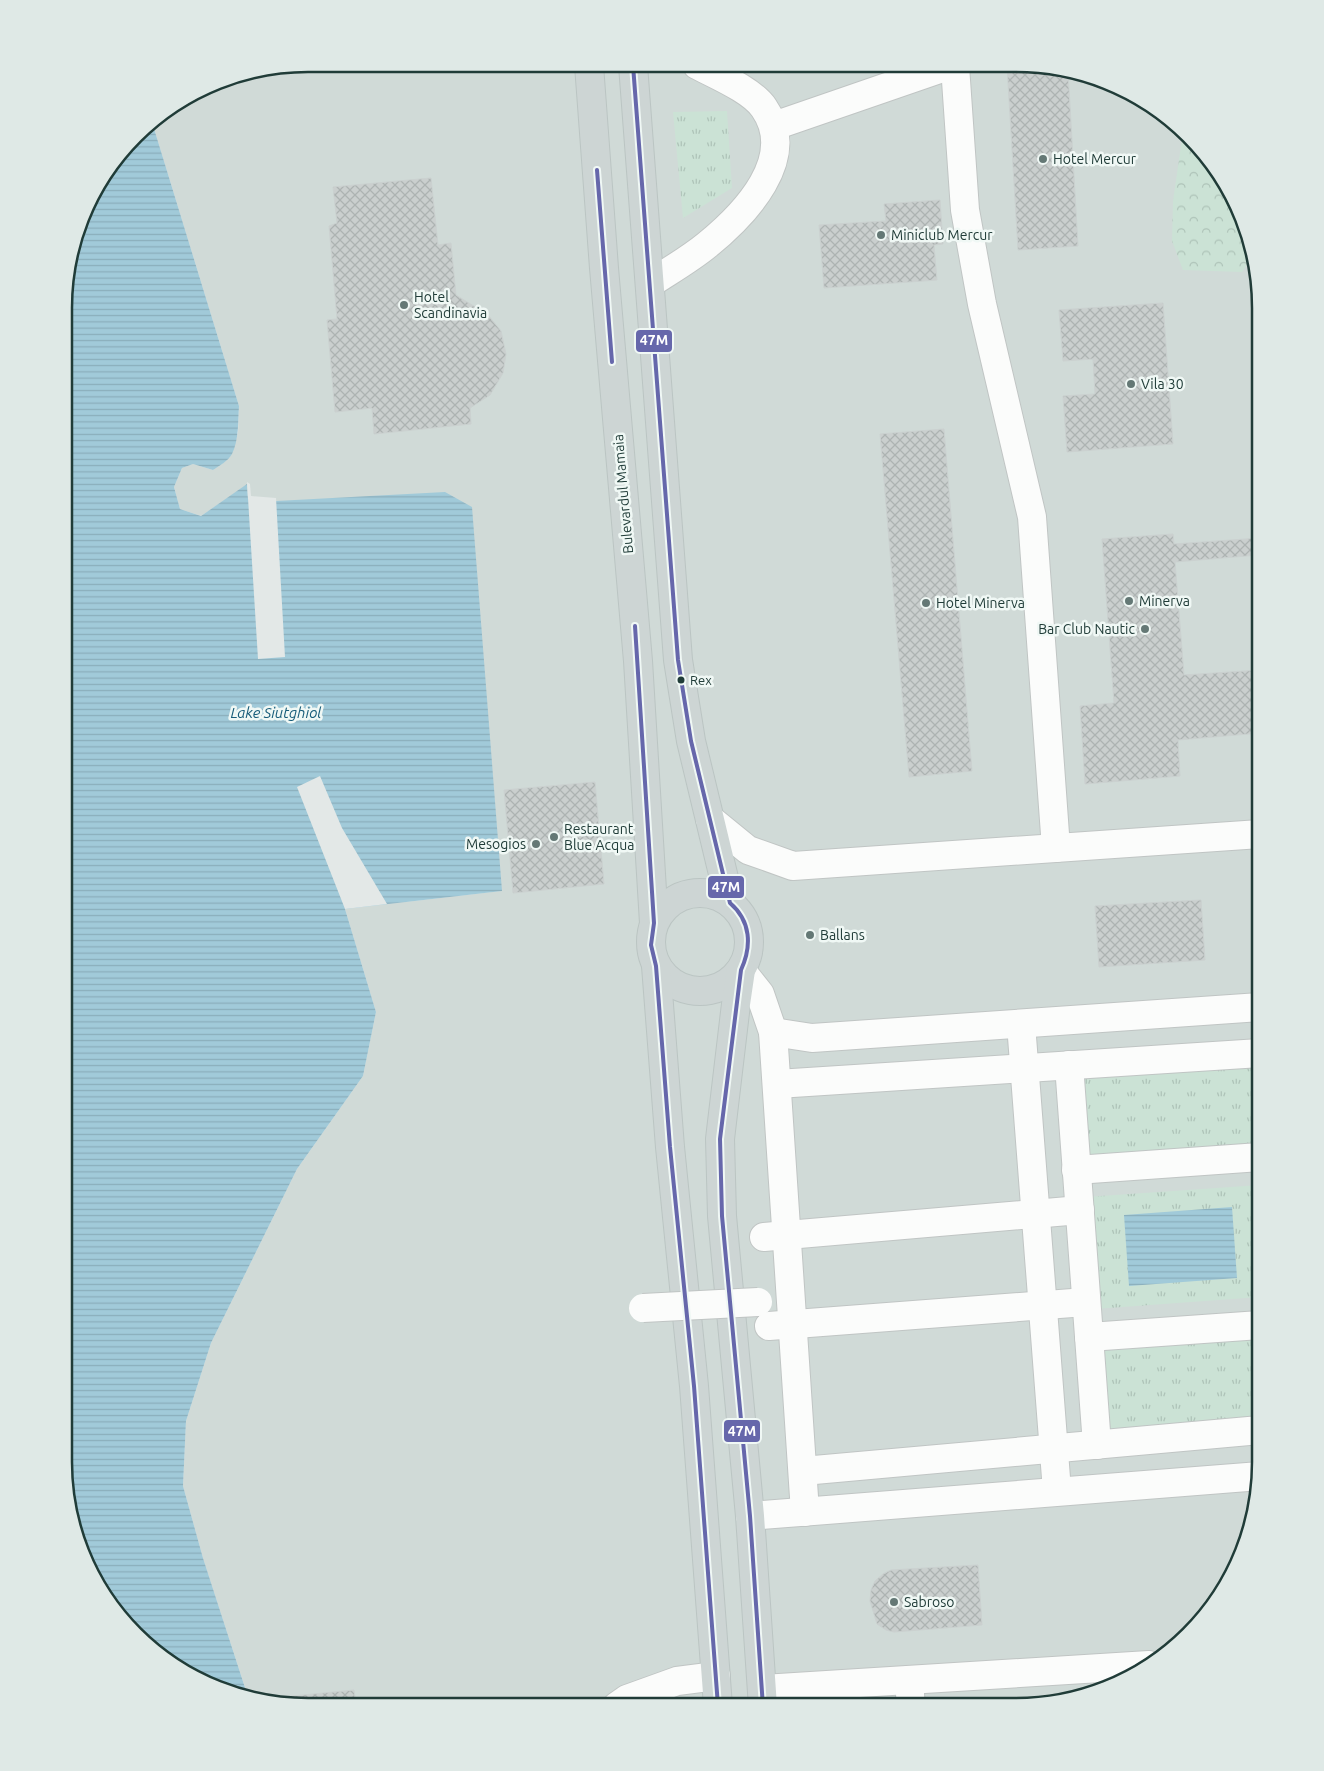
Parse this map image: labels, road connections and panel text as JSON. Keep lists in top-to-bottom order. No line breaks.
{"streets":{"main road":["Bulevardul Mamaia"]},"water":["Lake Siutghiol"],"places":["Hotel Mercur","Miniclub Mercur","Hotel Scandinavia","Vila 30","Minerva","Hotel Minerva","Bar Club Nautic","Rex","Restaurant Blue Acqua","Mesogios","Ballans","Sabroso"],"lines":["transit line 47M"]}
